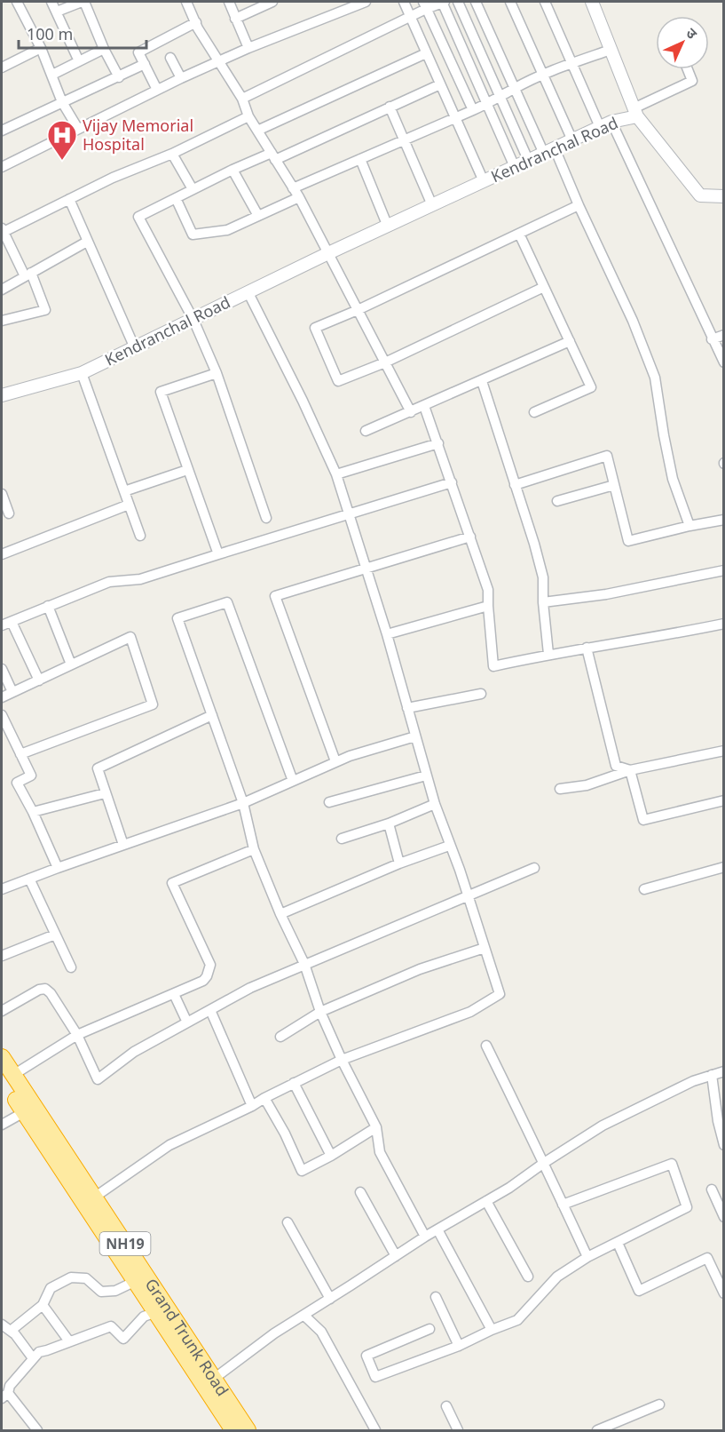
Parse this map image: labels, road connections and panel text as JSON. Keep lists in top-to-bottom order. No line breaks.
{"streets":{"highway":["NH19","Grand Trunk Road"],"street":["Kendranchal Road"]},"places":{"hospital":["Vijay Memorial Hospital"]},"scale_bar":"100 m","north":"top right"}
